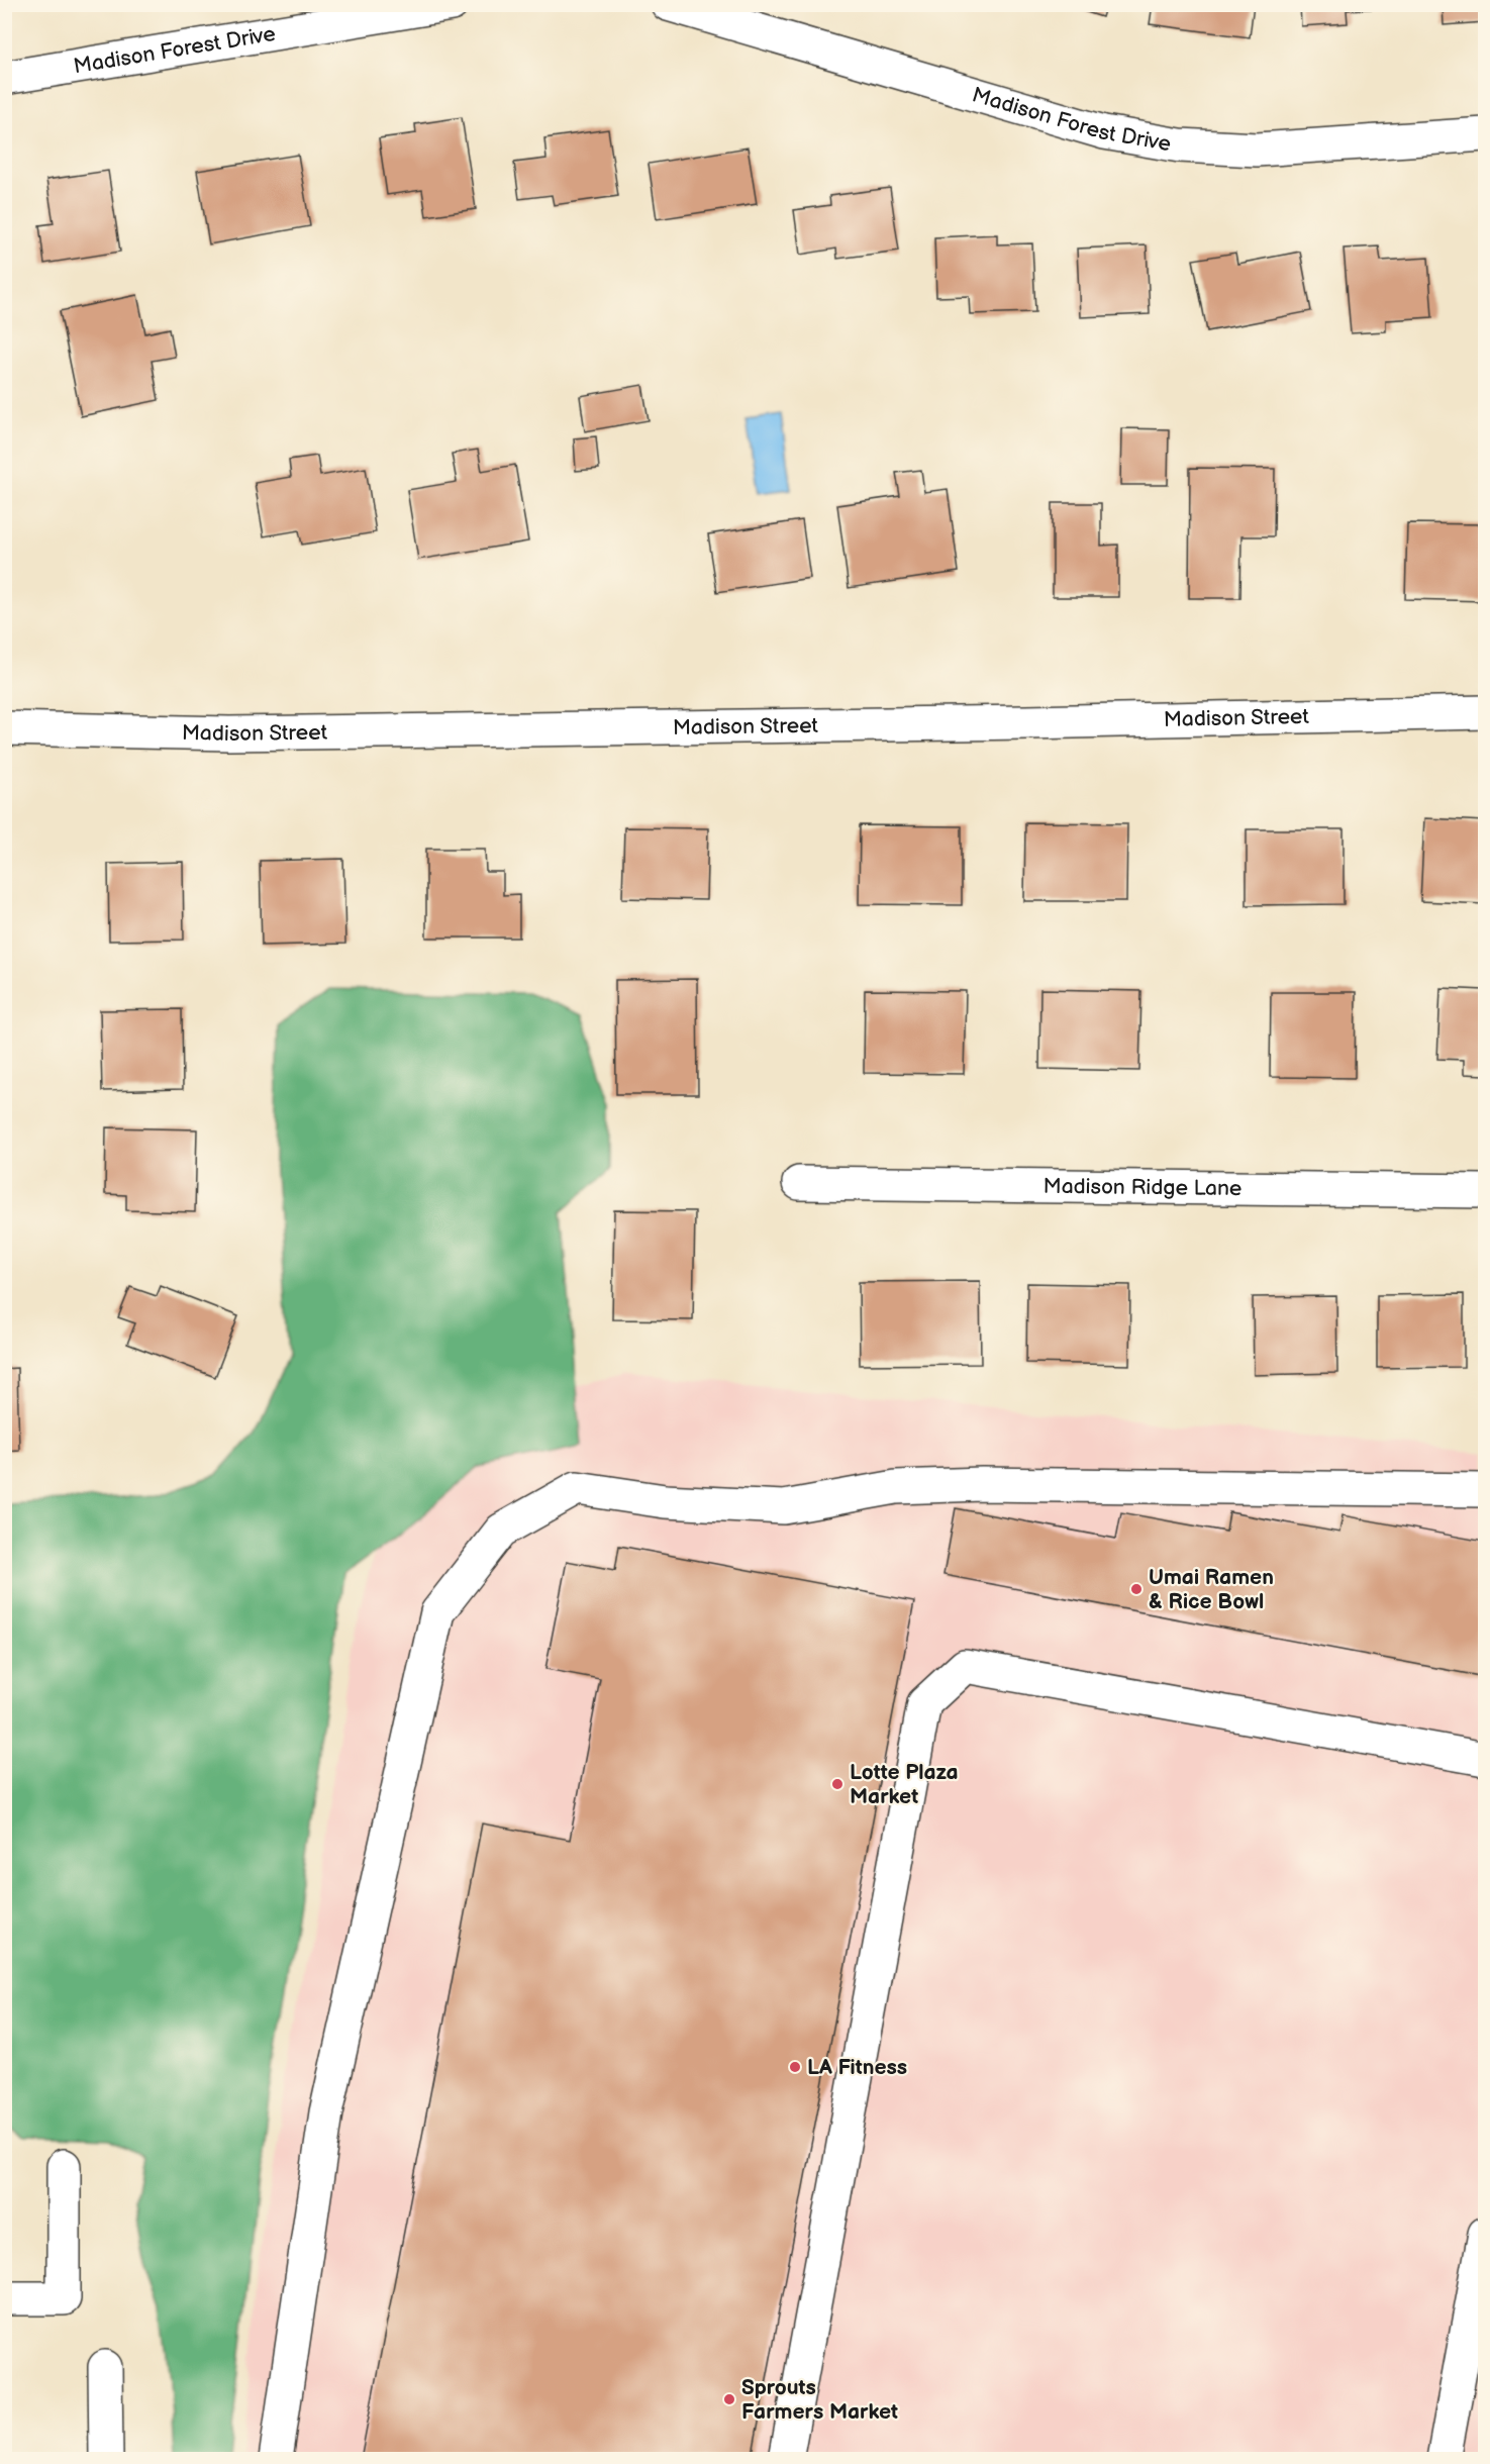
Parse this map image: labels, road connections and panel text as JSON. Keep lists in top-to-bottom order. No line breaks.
{"streets":{"street":["Madison Forest Drive","Madison Street","Madison Ridge Lane"]},"places":["Umai Ramen & Rice Bowl","Lotte Plaza Market","LA Fitness","Sprouts Farmers Market"]}
